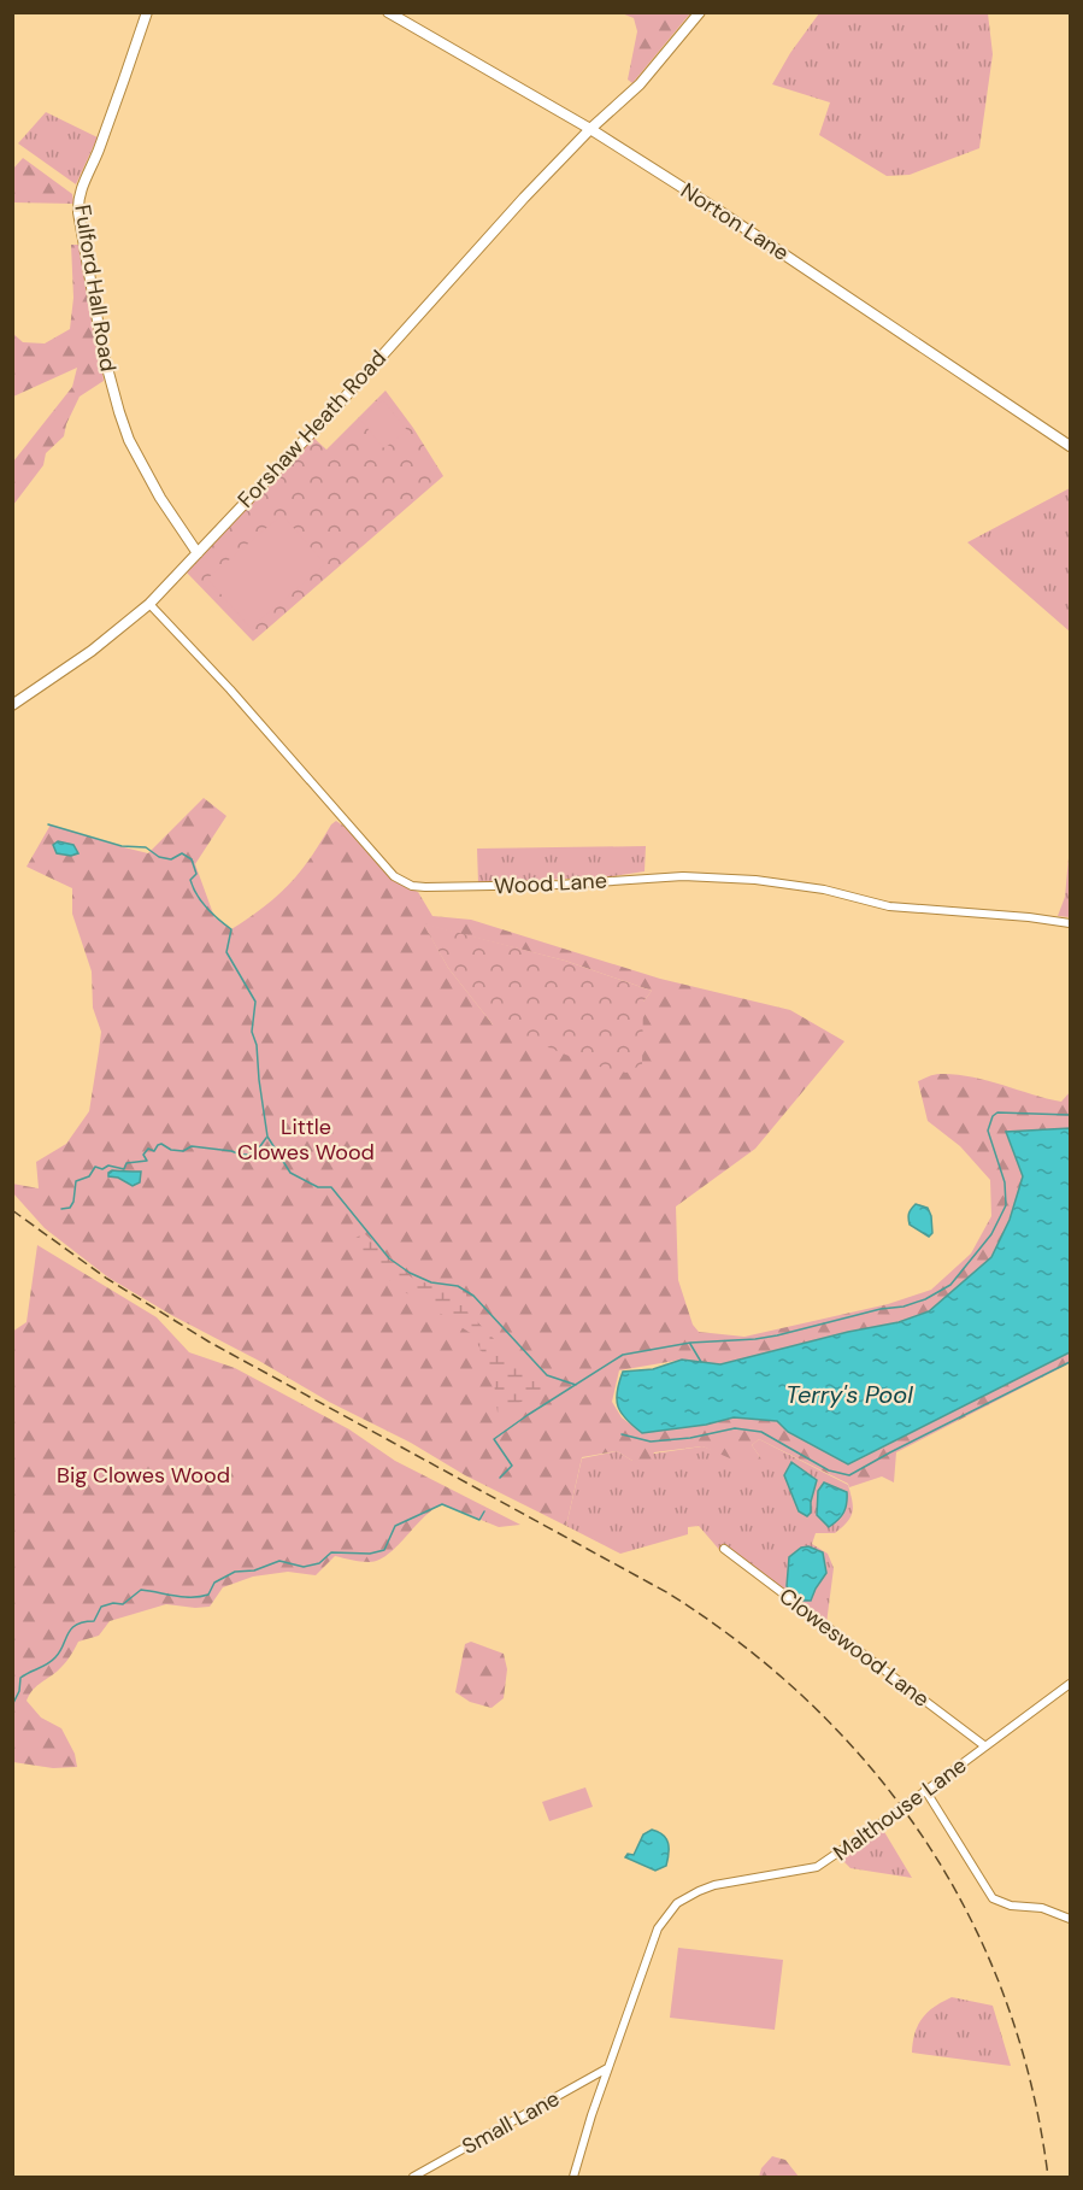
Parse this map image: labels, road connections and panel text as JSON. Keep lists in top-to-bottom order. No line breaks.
{"streets":{"street":["Norton Lane","Fulford Hall Road","Forshaw Heath Road","Wood Lane","Cloweswood Lane","Malthouse Lane","Small Lane"]},"crossings":[["Norton Lane","Forshaw Heath Road"],["Fulford Hall Road","Forshaw Heath Road"],["Forshaw Heath Road","Wood Lane"],["Cloweswood Lane","Malthouse Lane"],["Malthouse Lane","Small Lane"]],"water":["Terry's Pool"],"parks":["Little Clowes Wood","Big Clowes Wood"]}
